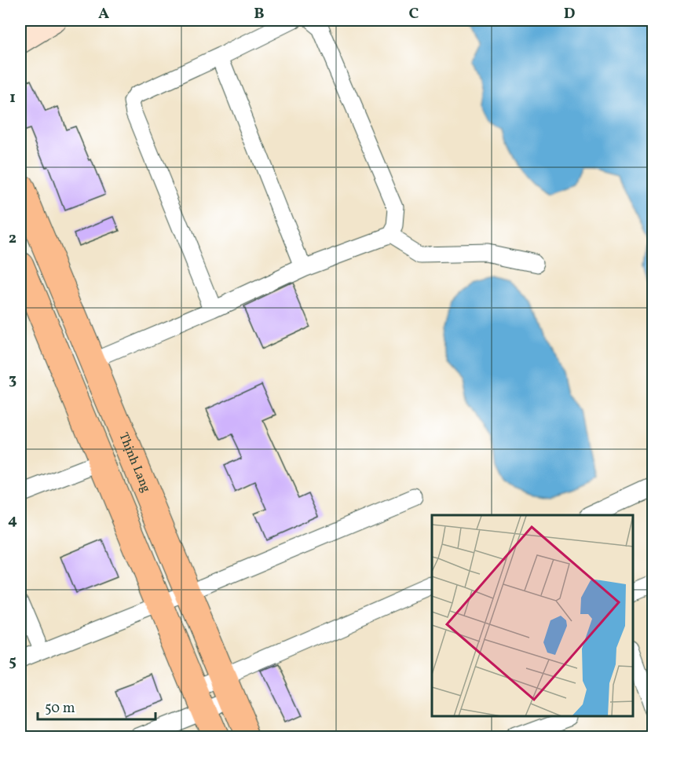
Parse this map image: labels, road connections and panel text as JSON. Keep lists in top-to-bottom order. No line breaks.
{"streets":{"main road":["Thịnh Lang"]},"scale_bar":"50 m","grid":{"columns":["A","B","C","D"],"rows":["1","2","3","4","5"]}}
